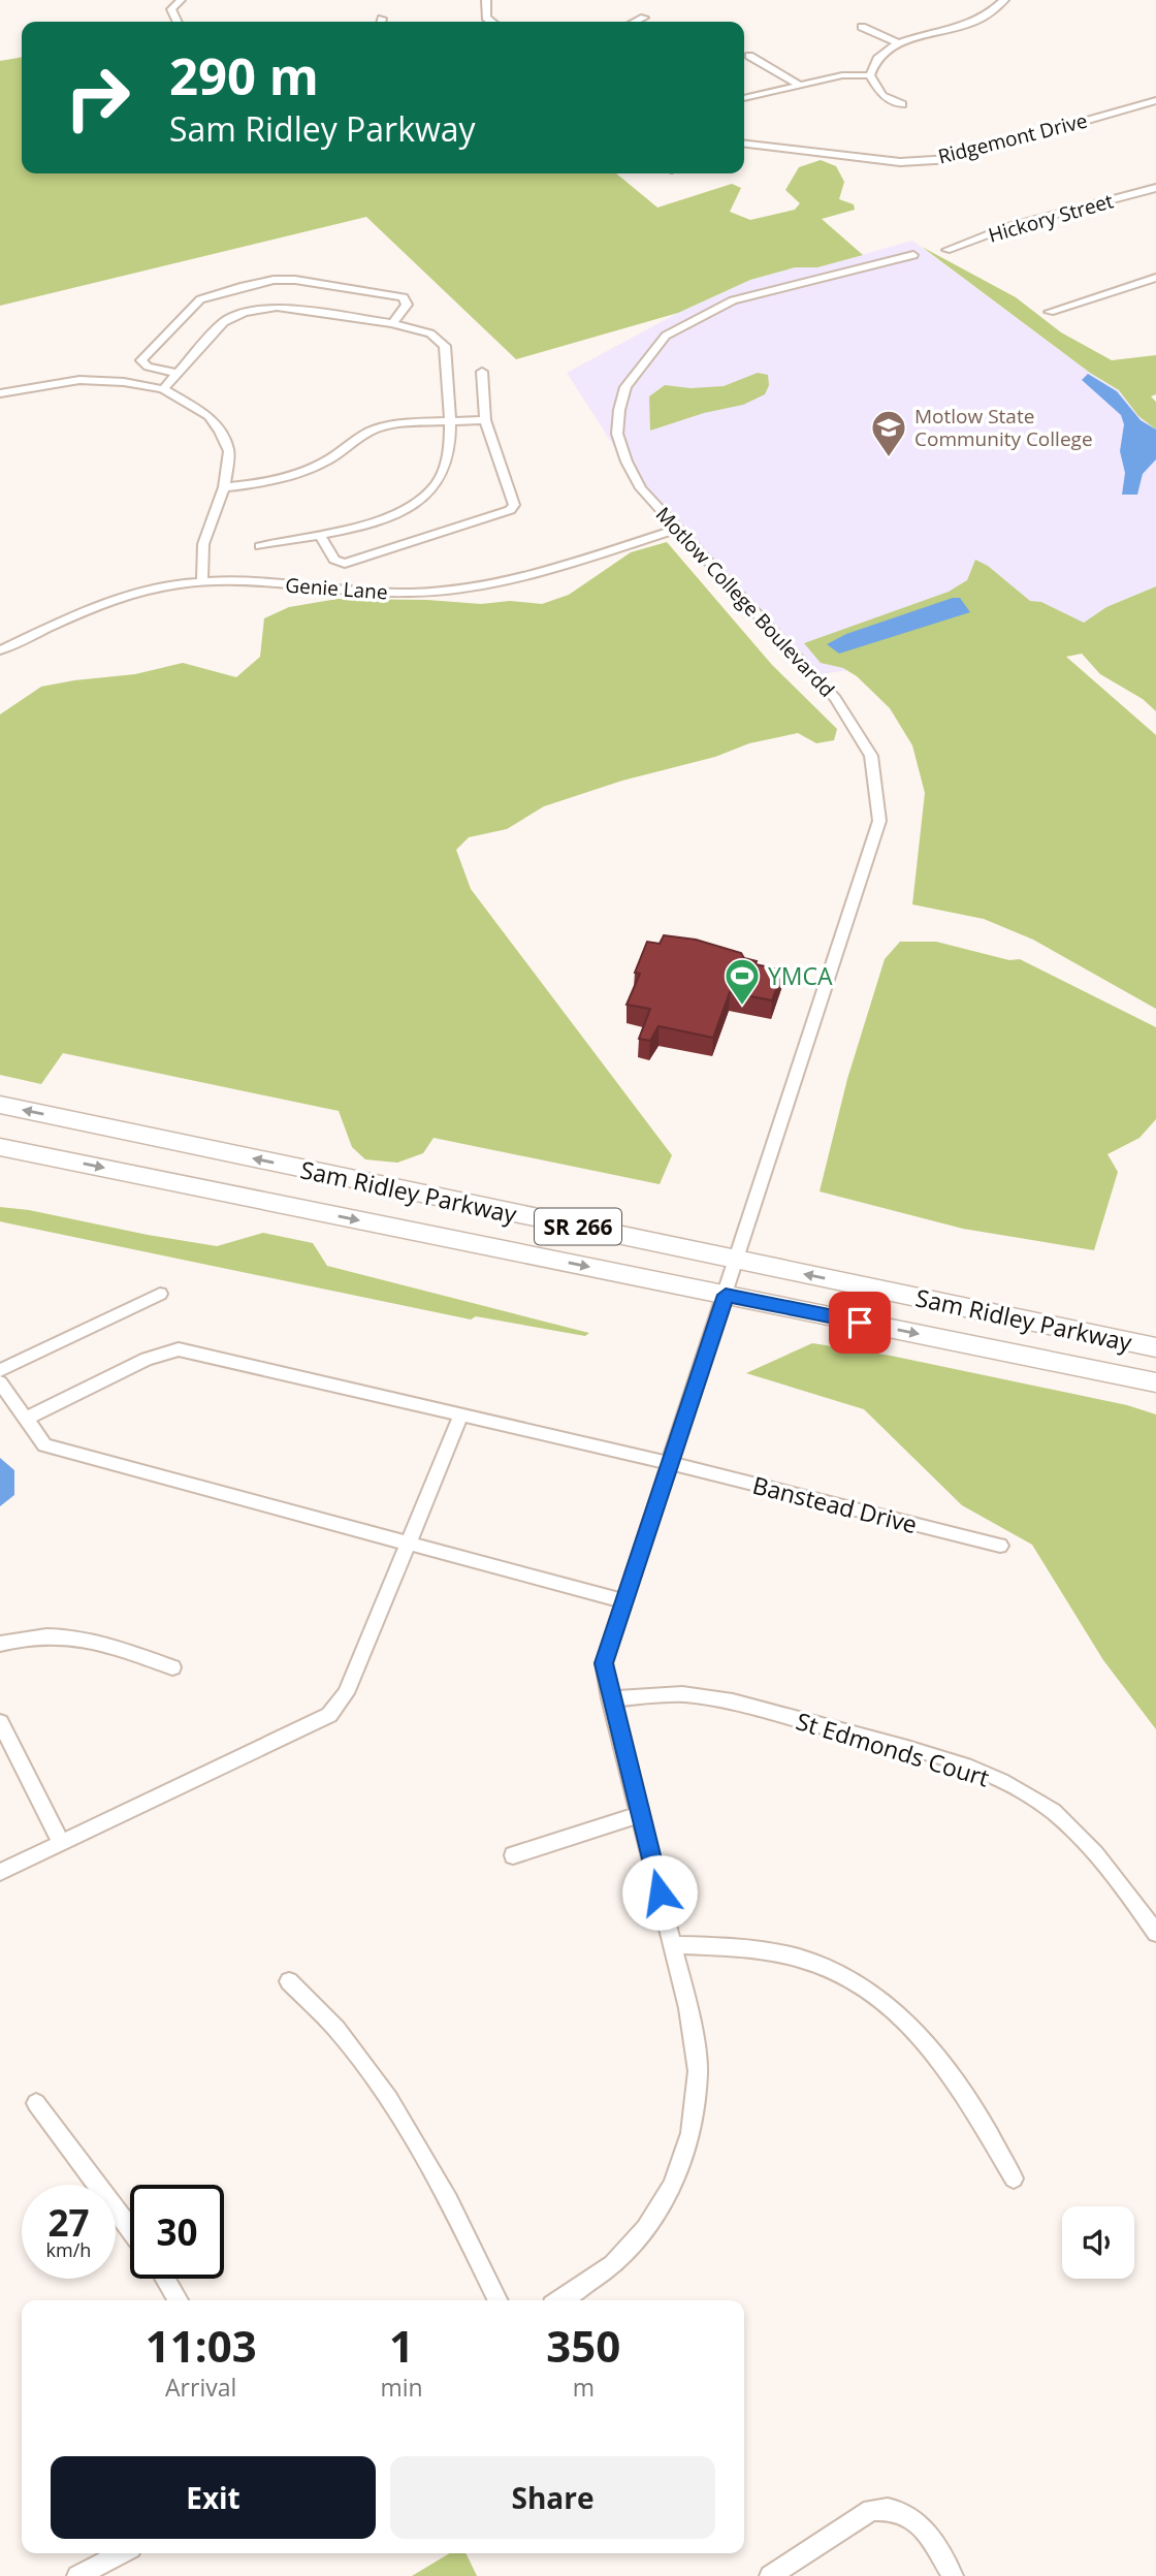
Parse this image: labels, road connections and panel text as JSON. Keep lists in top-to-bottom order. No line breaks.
{"streets":{"main road":["Sam Ridley Parkway","SR 266"],"street":["Ridgemont Drive","Hickory Street","Genie Lane","Motlow College Boulevardd","Banstead Drive","St Edmonds Court"]},"crossings":[["Genie Lane","Motlow College Boulevardd"],["Motlow College Boulevardd","Sam Ridley Parkway"],["Motlow College Boulevardd","Banstead Drive"],["Motlow College Boulevardd","St Edmonds Court"]],"places":{"school or university":["Motlow State Community College"],"sports":["YMCA"]},"page":{"turn":["290 m","Sam Ridley Parkway"],"speed":"27 km/h","limit":"30","eta":["11:03","Arrival","1","min","350","m"],"buttons":["Exit","Share"]}}
